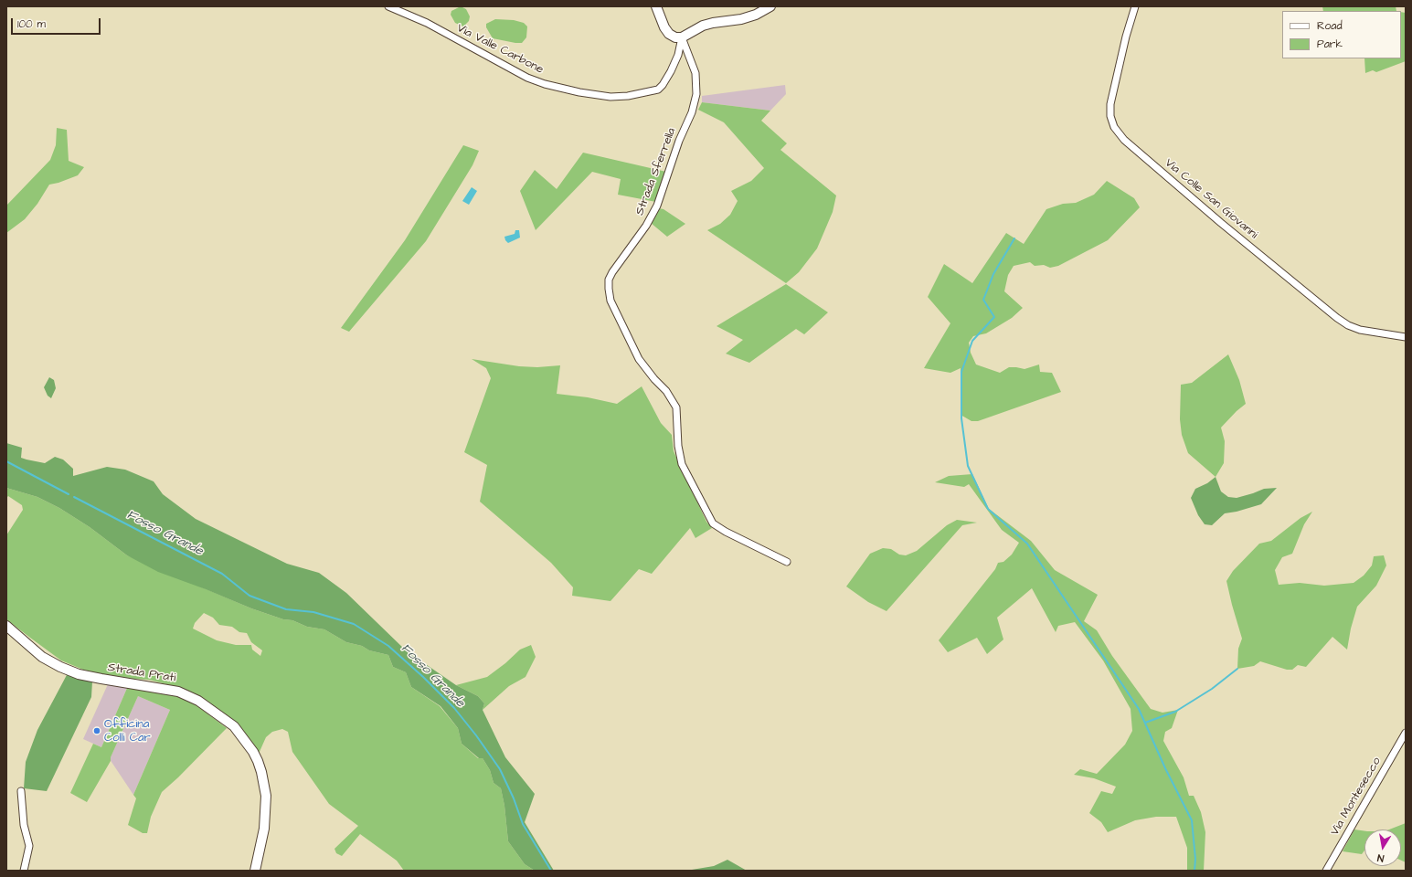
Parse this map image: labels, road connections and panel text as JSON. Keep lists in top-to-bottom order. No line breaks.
{"streets":{"street":["Via Valle Carbone","Strada Sferrella","Via Colle San Giovanni","Strada Prati","Via Montesecco"]},"crossings":[["Via Valle Carbone","Strada Sferrella"]],"water":["Fosso Grande"],"places":["Officina Colli Car"],"legend":["Road","Park"],"scale_bar":"100 m","north":"bottom"}
